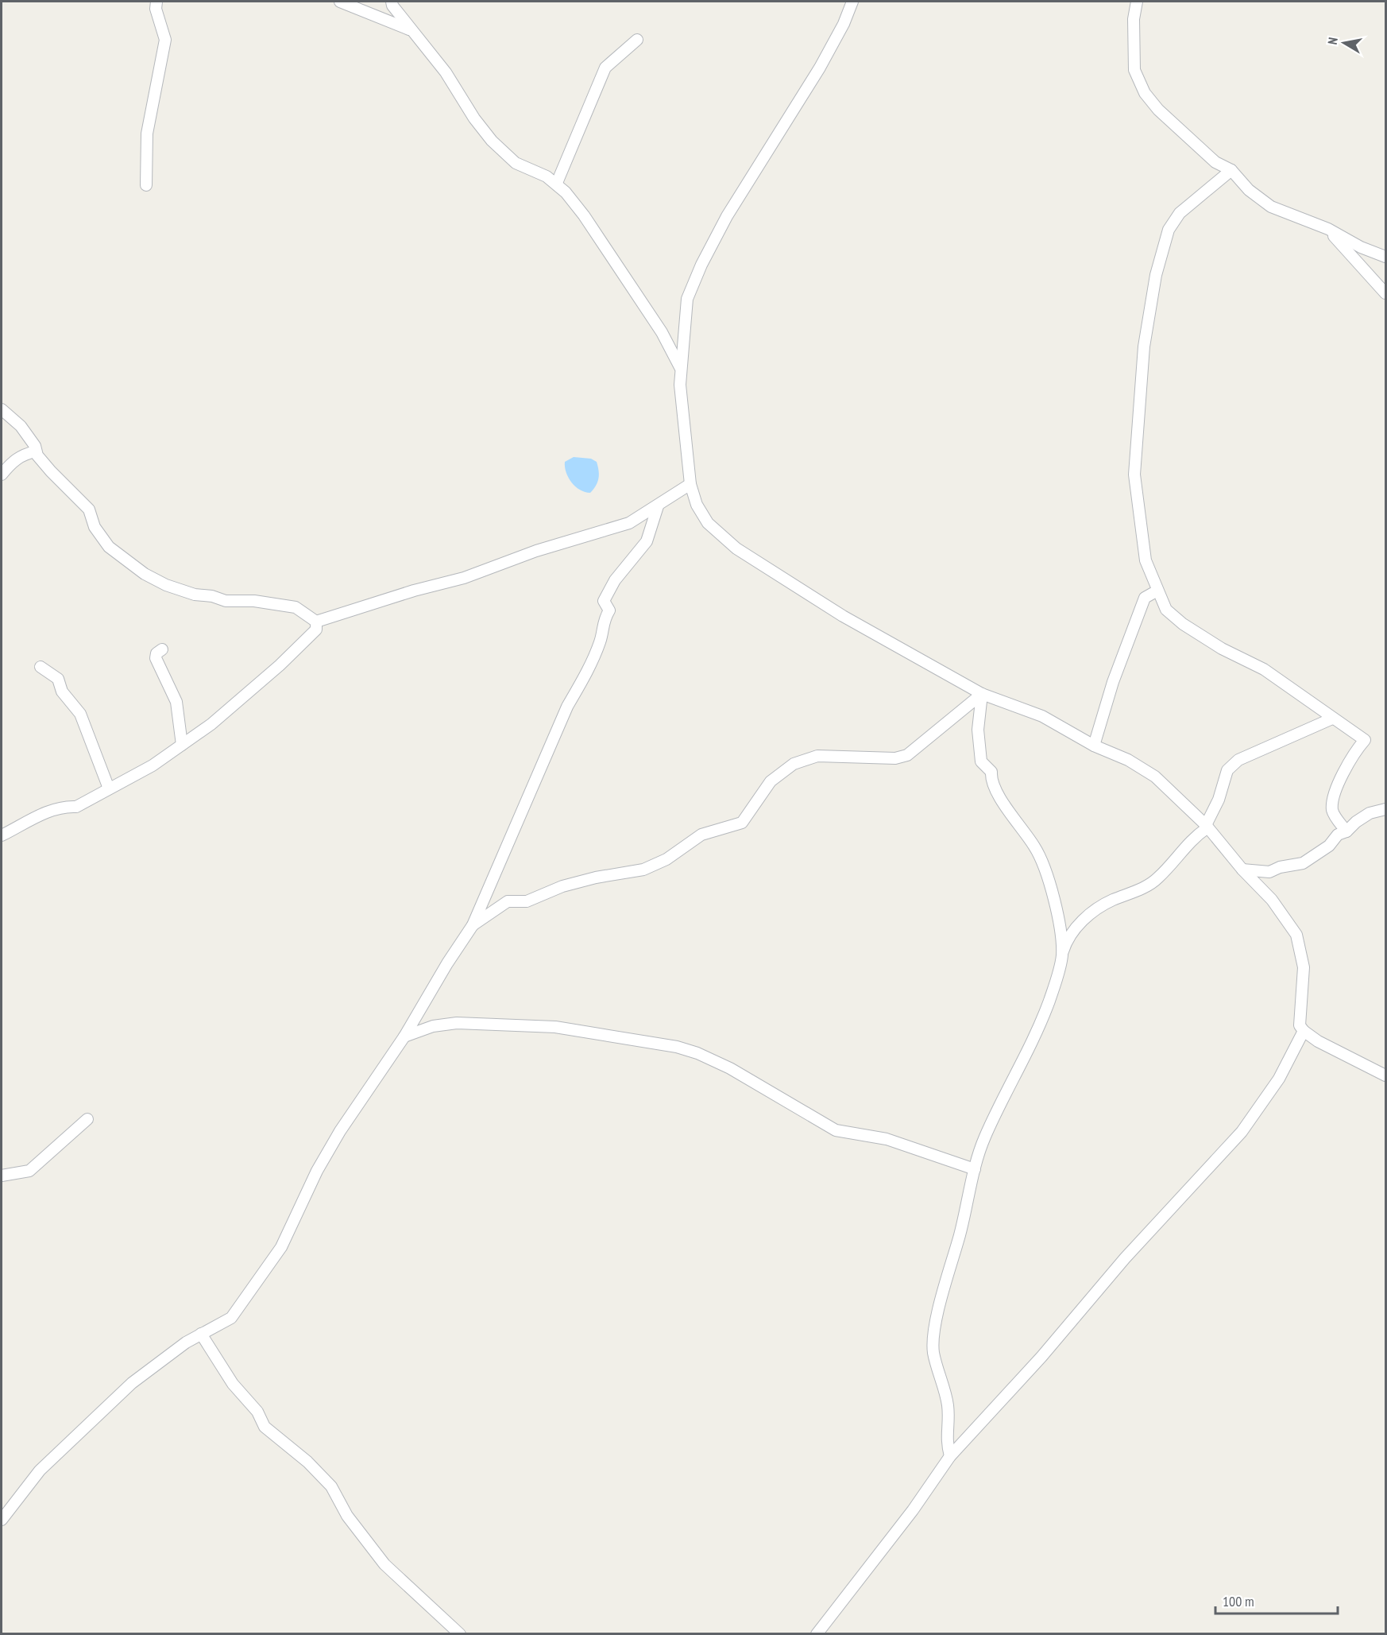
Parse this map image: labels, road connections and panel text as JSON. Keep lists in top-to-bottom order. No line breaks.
{"scale_bar":"100 m","north":"left"}
